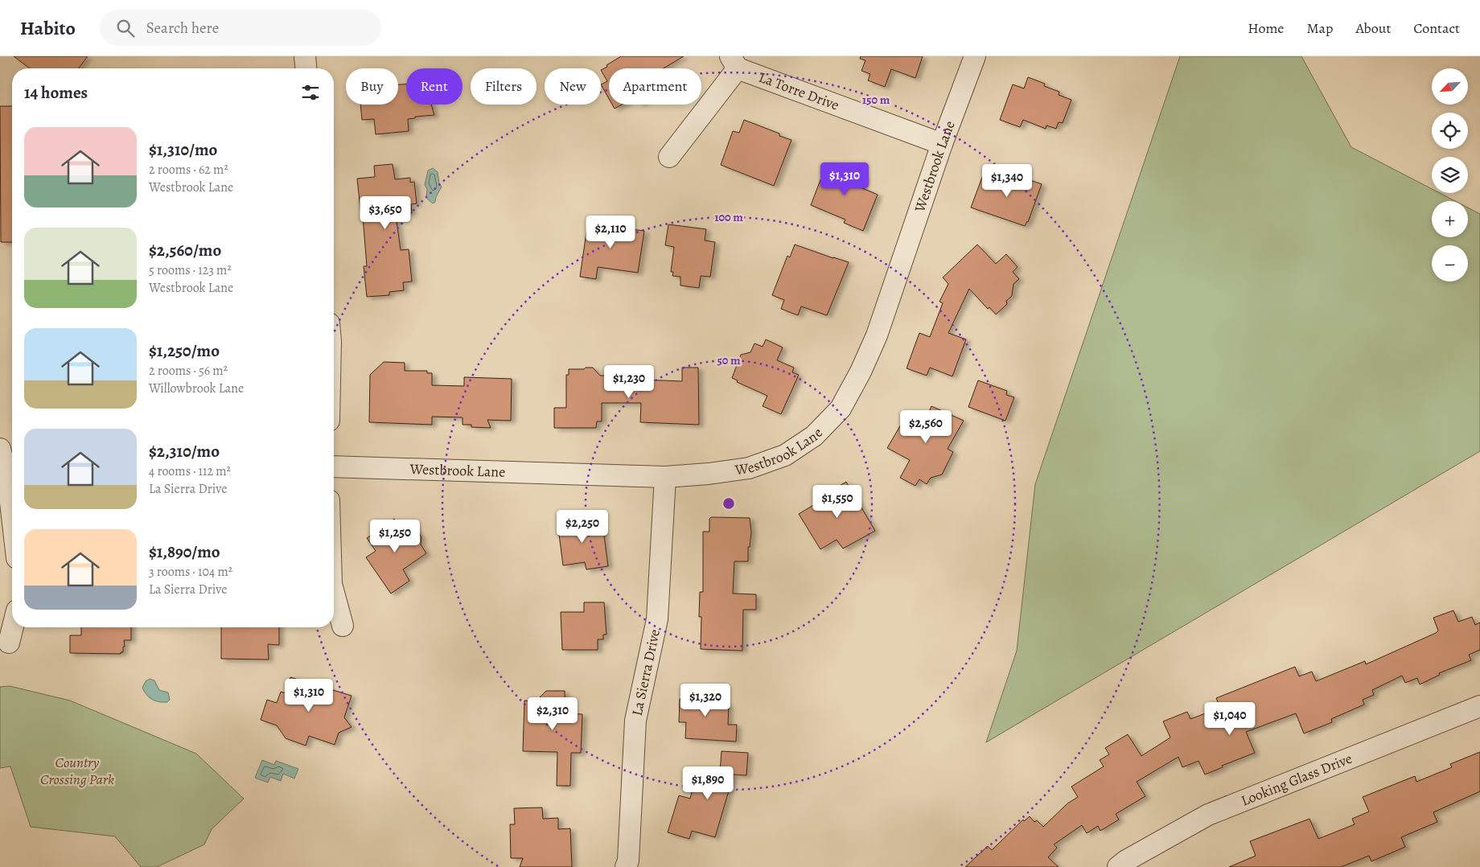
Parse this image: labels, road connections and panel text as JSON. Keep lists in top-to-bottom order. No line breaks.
{"streets":{"street":["La Torre Drive","Westbrook Lane","La Sierra Drive","Looking Glass Drive"]},"crossings":[["La Torre Drive","Westbrook Lane"],["Westbrook Lane","La Sierra Drive"]],"parks":["Country Crossing Park"],"north":"bottom left","page":{"header":"Habito","search":"Search here","nav":["Home","Map","About","Contact"],"map_buttons":["+","−"],"chip":["Buy","Rent","Filters","New","Apartment"],"heading":"14 homes","list":[{"name":"$1,310/mo","note":"2 rooms · 62 m² · Westbrook Lane"},{"name":"$2,560/mo","note":"5 rooms · 123 m² · Westbrook Lane"},{"name":"$1,250/mo","note":"2 rooms · 56 m² · Willowbrook Lane"},{"name":"$2,310/mo","note":"4 rooms · 112 m² · La Sierra Drive"},{"name":"$1,890/mo","note":"3 rooms · 104 m² · La Sierra Drive"}],"price":["$1,310","$1,340","$3,650","$2,110","$1,230","$2,560","$1,550","$2,250","$1,250","$1,310","$1,320","$2,310","$1,040","$1,890"]},"rings":["150 m","100 m","50 m"]}
